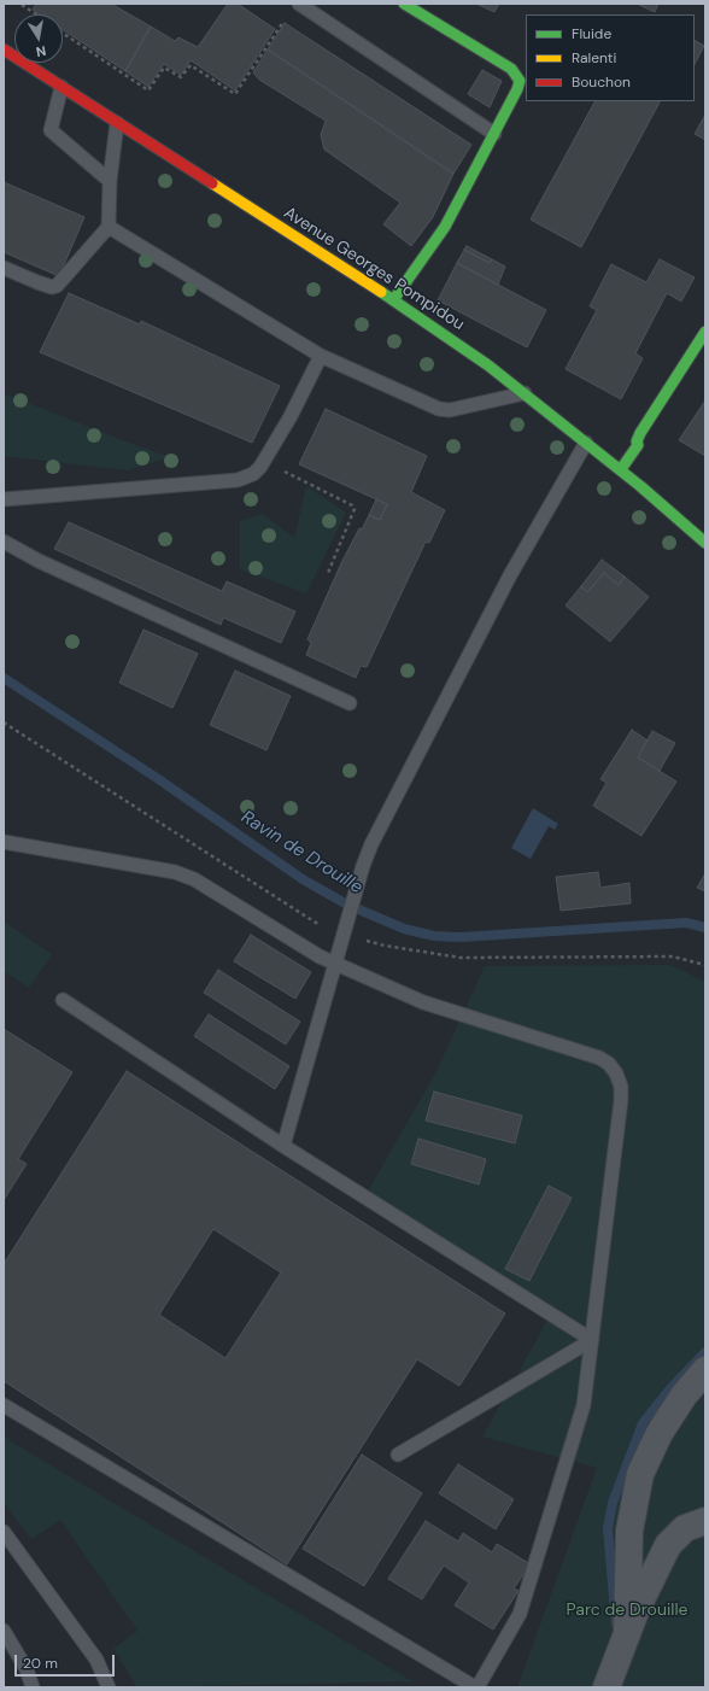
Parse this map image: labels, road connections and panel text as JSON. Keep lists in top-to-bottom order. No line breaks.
{"streets":{"main road":["Avenue Georges Pompidou"]},"water":["Ravin de Drouille"],"parks":["Parc de Drouille"],"legend":["Fluide","Ralenti","Bouchon"],"scale_bar":"20 m","north":"bottom"}
